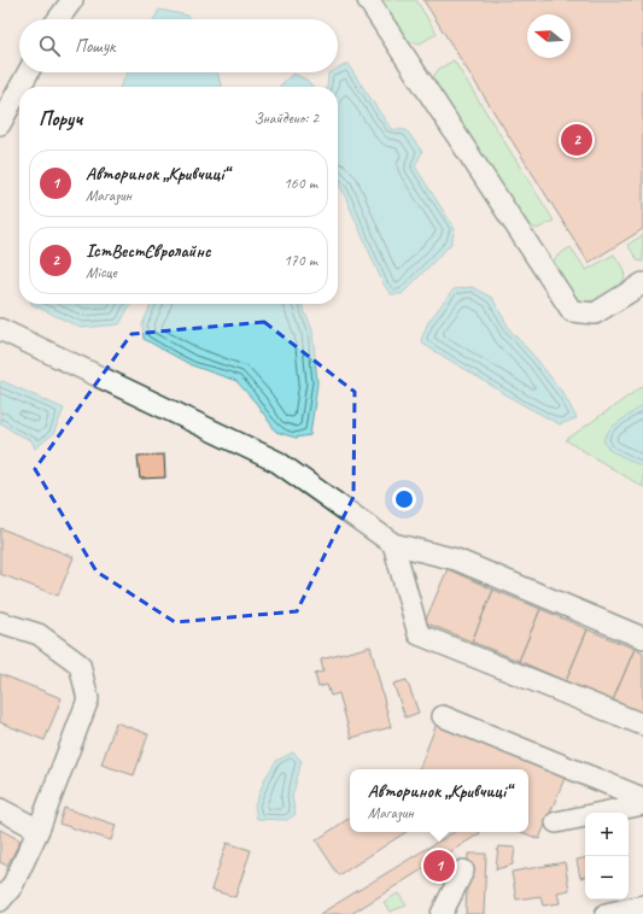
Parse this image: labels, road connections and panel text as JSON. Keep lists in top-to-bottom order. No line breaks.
{"north":"left","page":{"search":"Пошук","heading":["Поруч","Знайдено: 2"],"pins":["2","1"],"list":[{"mark":"1","name":"Авторинок „Кривчиці“","note":"Магазин","value":"160 m"},{"mark":"2","name":"ІстВестЄвролайнс","note":"Місце","value":"170 m"}],"popup":["Авторинок „Кривчиці“","Магазин"],"map_buttons":["+","−"]}}
